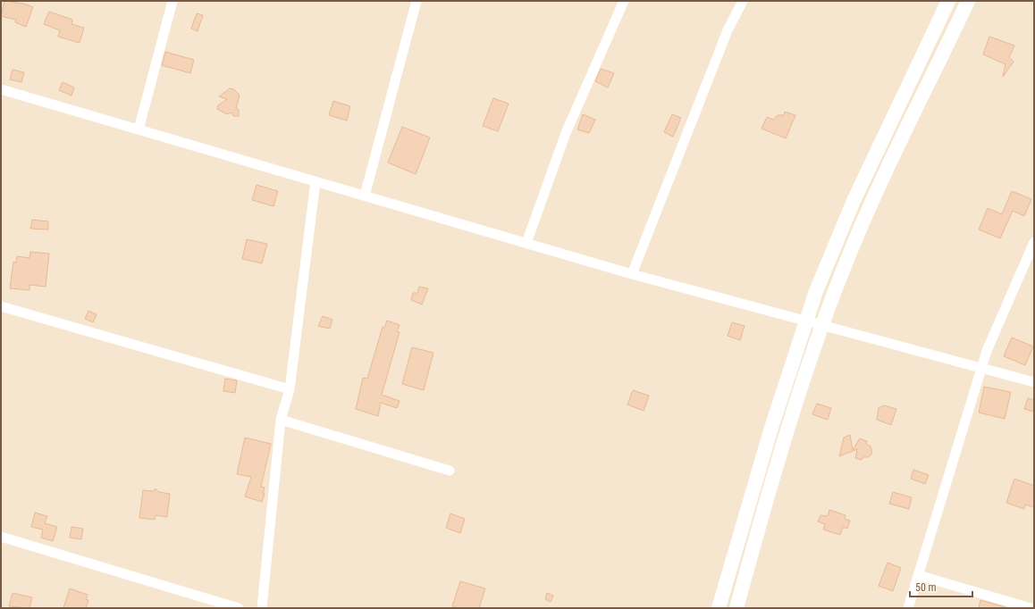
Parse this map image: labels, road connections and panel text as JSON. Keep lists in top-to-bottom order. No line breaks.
{"scale_bar":"50 m"}
